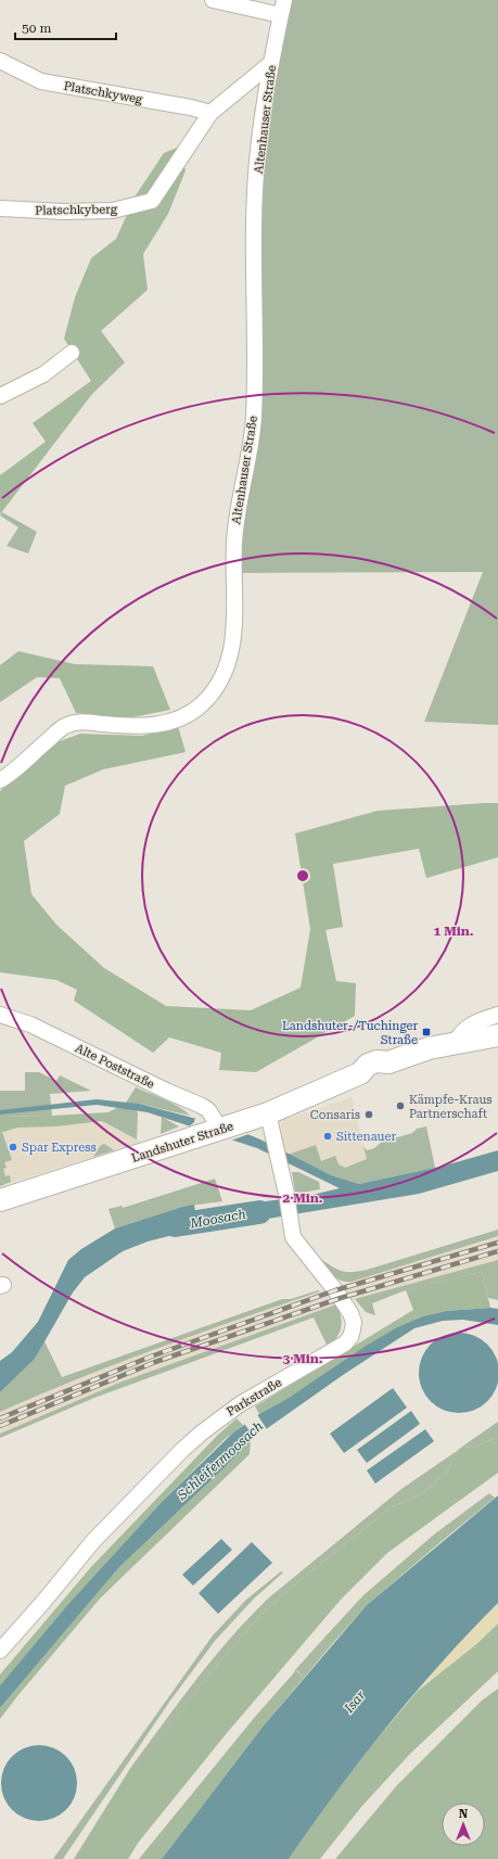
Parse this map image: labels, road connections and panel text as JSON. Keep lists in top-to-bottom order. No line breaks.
{"streets":{"main road":["Landshuter Straße"],"street":["Platschkyweg","Altenhauser Straße","Platschkyberg","Alte Poststraße","Parkstraße"]},"crossings":[["Platschkyweg","Platschkyberg"],["Alte Poststraße","Landshuter Straße"],["Landshuter Straße","Parkstraße"]],"water":["Moosach","Schleifermoosach","Isar"],"places":{"transit":["Landshuter-/Tuchinger Straße"],"other":["Kämpfe-Kraus Partnerschaft","Consaris","Sittenauer","Spar Express"]},"scale_bar":"50 m","north":"top","rings":["1 Min.","2 Min.","3 Min."]}
